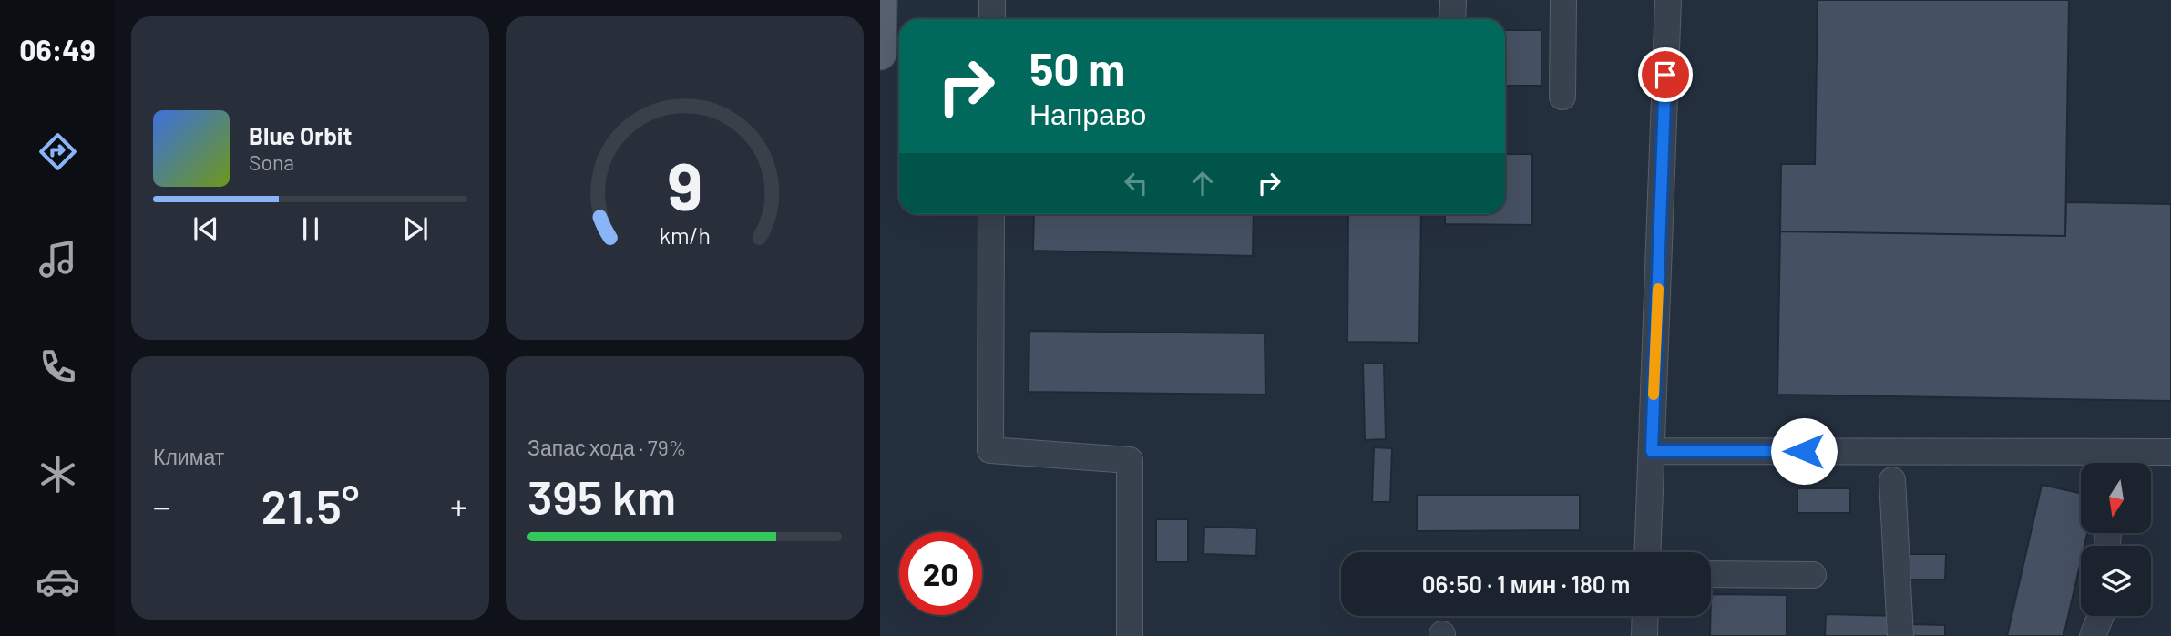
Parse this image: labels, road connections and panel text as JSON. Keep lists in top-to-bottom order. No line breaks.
{"north":"bottom","page":{"tabs":"06:49","turn":["50 m","Направо"],"song":["Blue Orbit","Sona"],"tile":["Климат",["Запас хода · 79%","395 km"]],"heat":["−","21.5°","+"],"limit":"20","trip":"06:50 · 1 мин · 180 m","gauge":["9","km/h"]}}
